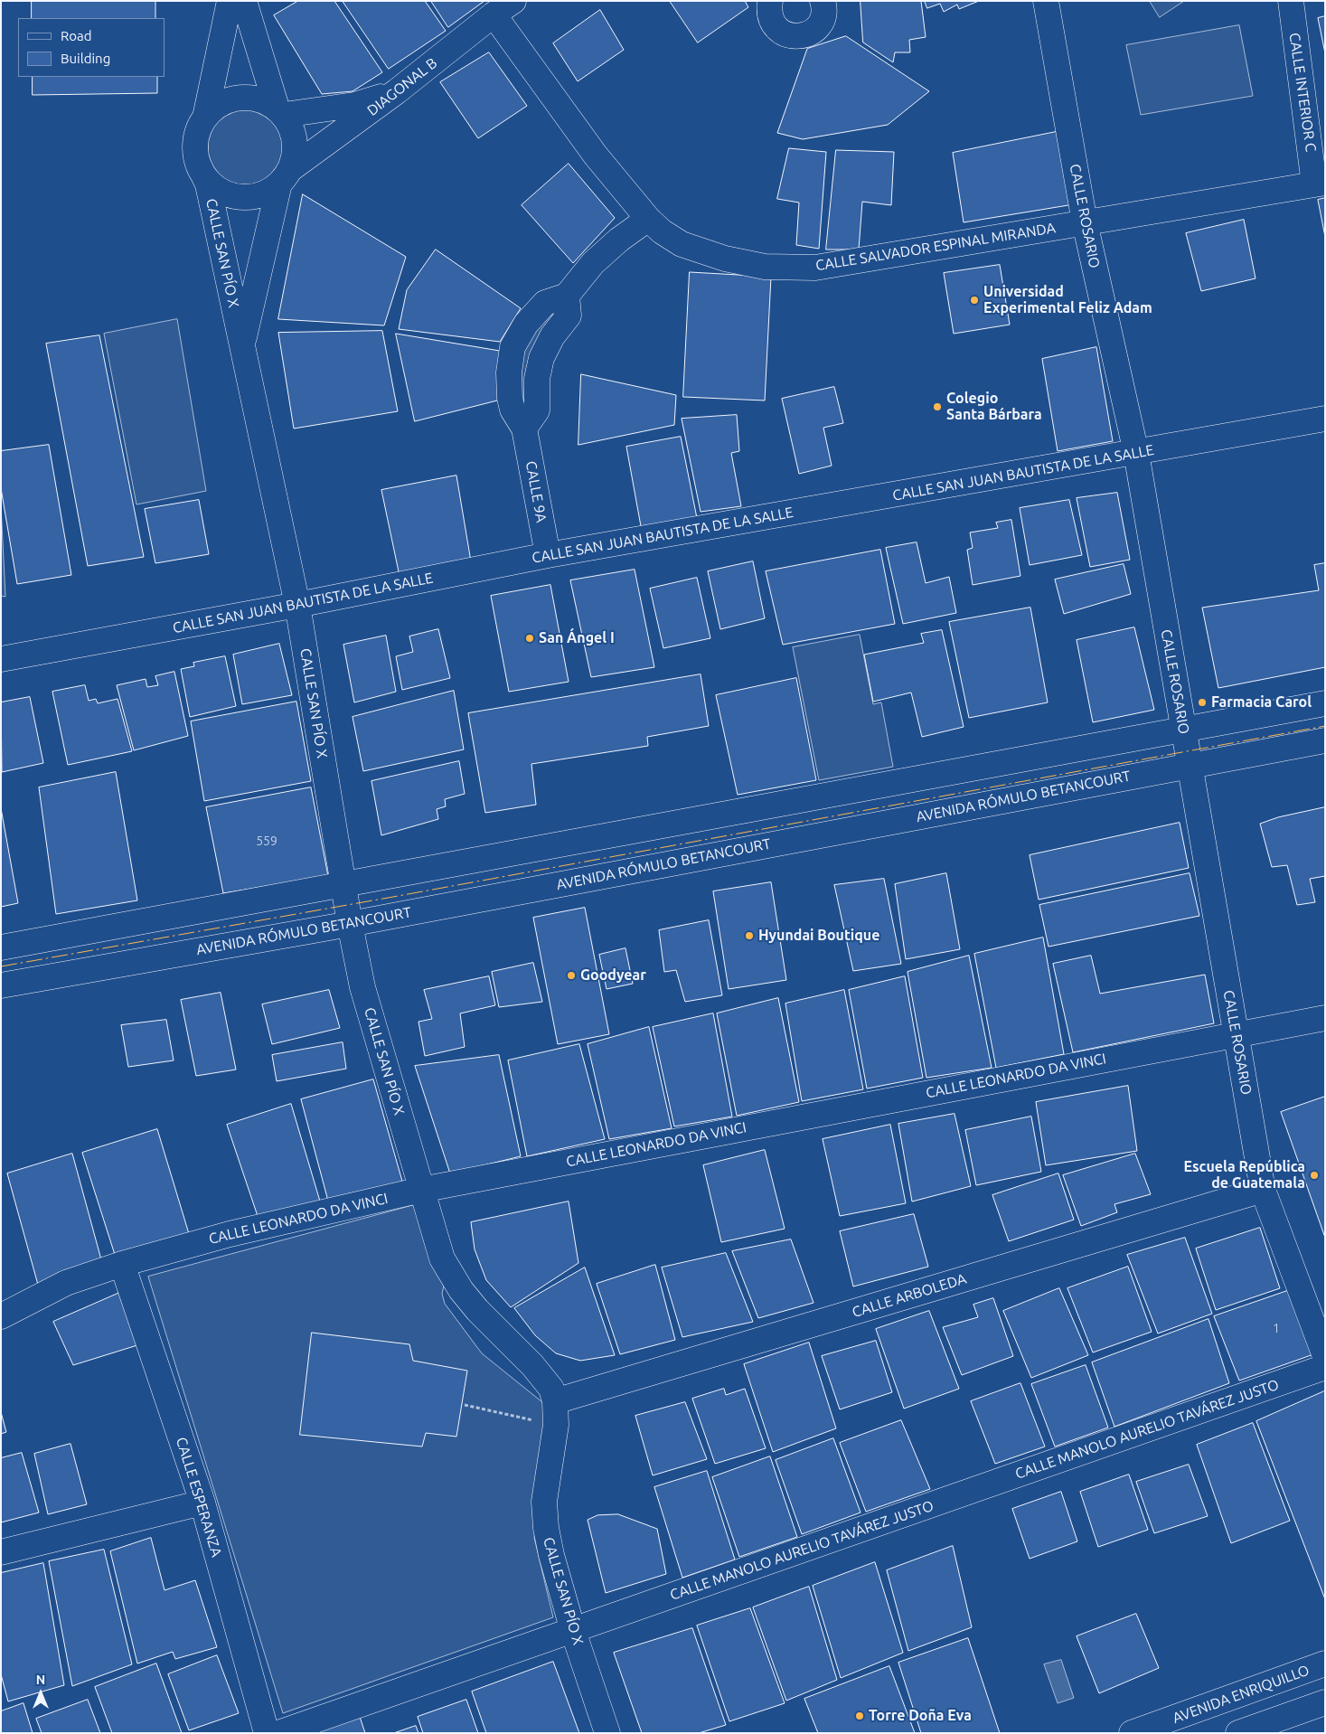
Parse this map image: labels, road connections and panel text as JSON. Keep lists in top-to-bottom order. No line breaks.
{"streets":{"street":["DIAGONAL B","CALLE INTERIOR C","CALLE ROSARIO","CALLE SALVADOR ESPINAL MIRANDA","CALLE SAN PÍO X","CALLE SAN JUAN BAUTISTA DE LA SALLE","CALLE 9A","AVENIDA RÓMULO BETANCOURT","CALLE LEONARDO DA VINCI","CALLE ARBOLEDA","CALLE MANOLO AURELIO TAVÁREZ JUSTO","CALLE ESPERANZA","AVENIDA ENRIQUILLO"]},"crossings":[["DIAGONAL B","CALLE SALVADOR ESPINAL MIRANDA"],["DIAGONAL B","CALLE SAN PÍO X"],["CALLE INTERIOR C","CALLE SALVADOR ESPINAL MIRANDA"],["CALLE ROSARIO","CALLE SALVADOR ESPINAL MIRANDA"],["CALLE ROSARIO","CALLE SAN JUAN BAUTISTA DE LA SALLE"],["CALLE ROSARIO","AVENIDA RÓMULO BETANCOURT"],["CALLE ROSARIO","CALLE LEONARDO DA VINCI"],["CALLE ROSARIO","CALLE ARBOLEDA"],["CALLE SALVADOR ESPINAL MIRANDA","CALLE 9A"],["CALLE SAN PÍO X","CALLE SAN JUAN BAUTISTA DE LA SALLE"],["CALLE SAN PÍO X","AVENIDA RÓMULO BETANCOURT"],["CALLE SAN PÍO X","CALLE LEONARDO DA VINCI"],["CALLE SAN PÍO X","CALLE ARBOLEDA"],["CALLE SAN PÍO X","CALLE MANOLO AURELIO TAVÁREZ JUSTO"],["CALLE SAN JUAN BAUTISTA DE LA SALLE","CALLE 9A"],["CALLE LEONARDO DA VINCI","CALLE ESPERANZA"]],"places":["Universidad Experimental Feliz Adam","Colegio Santa Bárbara","San Ángel I","Farmacia Carol","Hyundai Boutique","Goodyear","Escuela República de Guatemala","Torre Doña Eva"],"house_numbers":["559","1"],"legend":["Road","Building"],"north":"top"}
